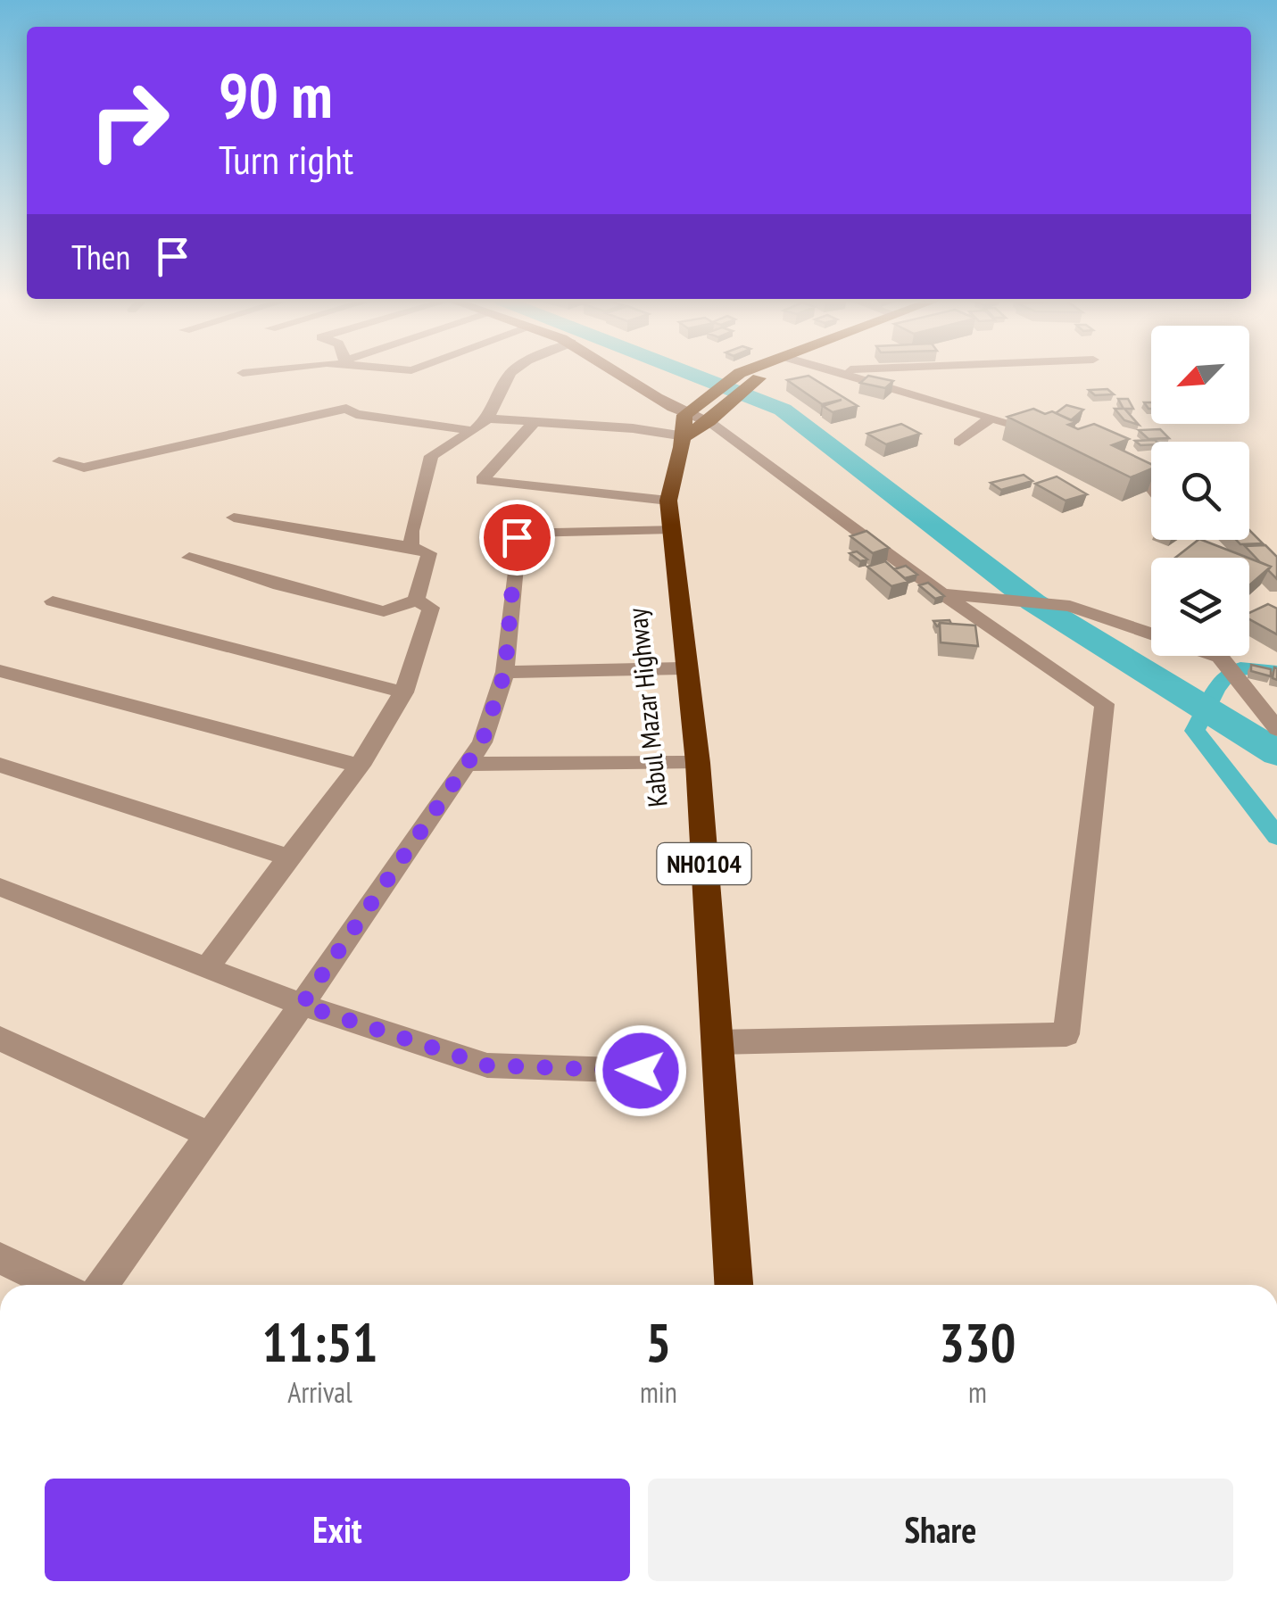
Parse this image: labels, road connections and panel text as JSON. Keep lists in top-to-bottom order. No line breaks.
{"streets":{"highway":["Kabul Mazar Highway","NH0104"]},"north":"bottom left","page":{"turn":["90 m","Turn right"],"then":"Then","eta":["11:51","Arrival","5","min","330","m"],"buttons":["Exit","Share"]}}
